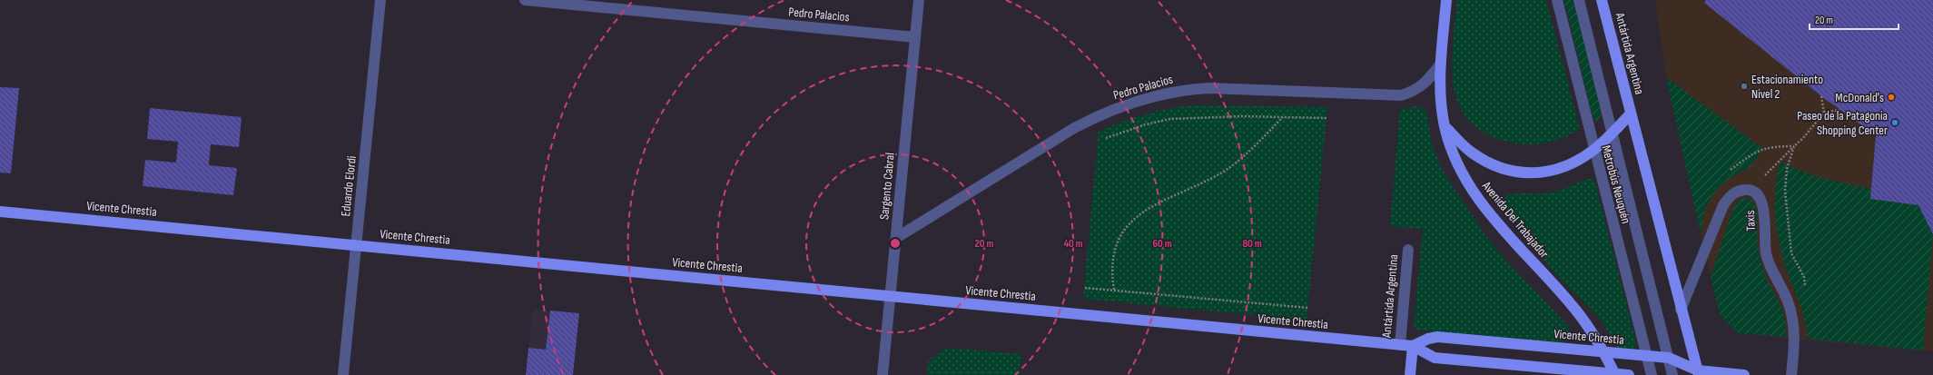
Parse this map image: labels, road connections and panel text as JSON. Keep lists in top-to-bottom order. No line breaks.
{"streets":{"main road":["Antártida Argentina","Vicente Chrestia","Avenida Del Trabajador"],"street":["Pedro Palacios","Metrobús Neuquén","Eduardo Elordi","Sargento Cabral","Taxis"]},"crossings":[["Pedro Palacios","Sargento Cabral"],["Pedro Palacios","Avenida Del Trabajador"],["Antártida Argentina","Vicente Chrestia"],["Metrobús Neuquén","Vicente Chrestia"],["Eduardo Elordi","Vicente Chrestia"],["Sargento Cabral","Vicente Chrestia"],["Vicente Chrestia","Avenida Del Trabajador"]],"places":["Estacionamiento Nivel 2","McDonald's","Paseo de la Patagonia Shopping Center"],"scale_bar":"20 m","rings":["20 m","40 m","60 m","80 m"]}
